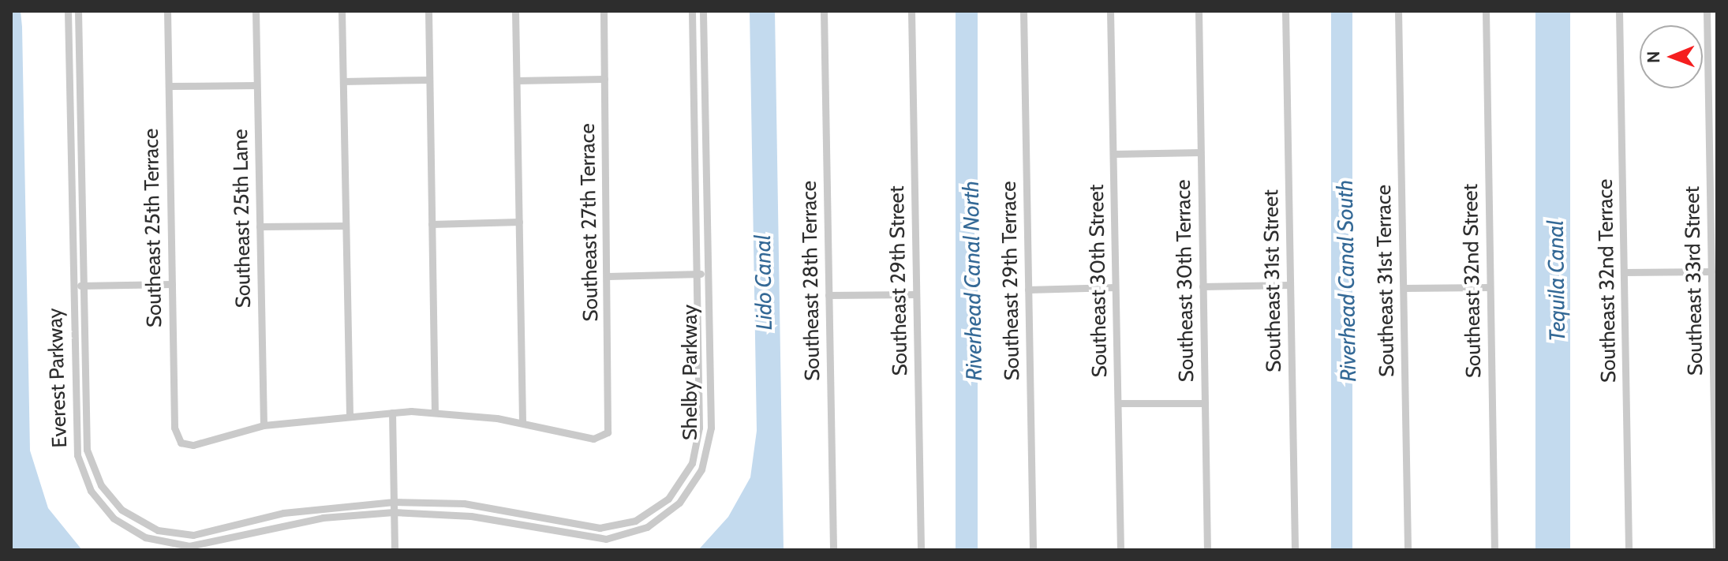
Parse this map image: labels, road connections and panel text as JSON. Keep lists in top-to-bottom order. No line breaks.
{"streets":{"street":["Southeast 25th Lane","Southeast 27th Terrace","Southeast 25th Terrace","Southeast 28th Terrace","Southeast 29th Street","Southeast 29th Terrace","Southeast 30th Street","Southeast 30th Terrace","Southeast 31st Street","Southeast 31st Terrace","Southeast 32nd Street","Southeast 32nd Terrace","Southeast 33rd Street","Shelby Parkway","Everest Parkway"]},"crossings":[["Southeast 25th Lane","Southeast 25th Terrace"],["Shelby Parkway","Everest Parkway"]],"water":["Riverhead Canal North","Riverhead Canal South","Tequila Canal","Lido Canal"],"north":"left"}
